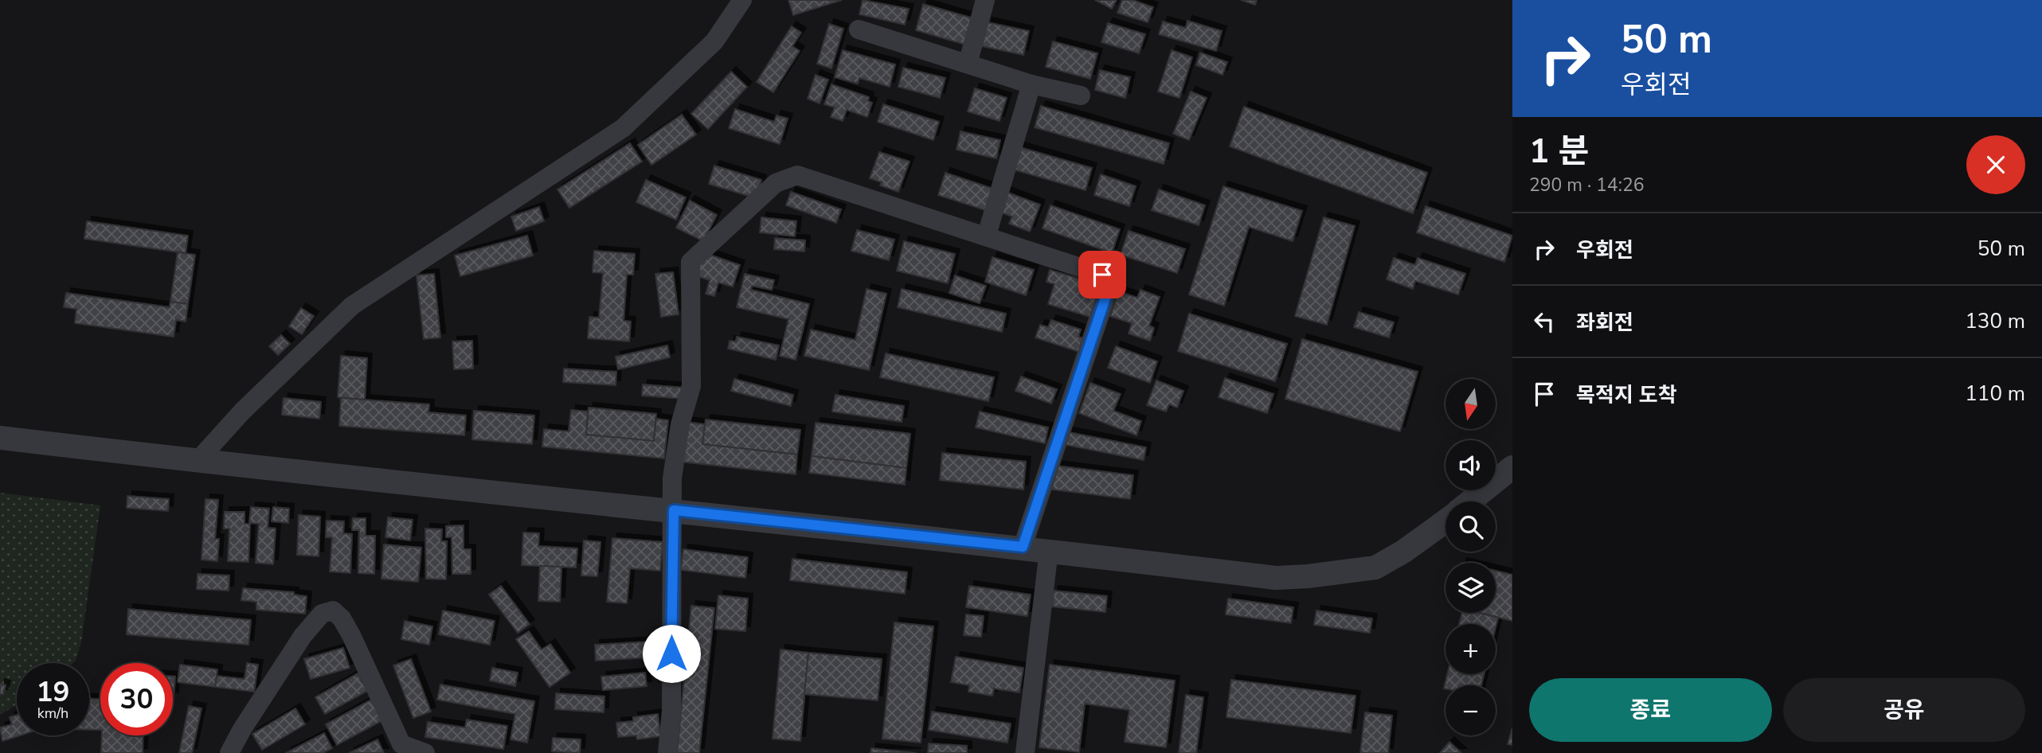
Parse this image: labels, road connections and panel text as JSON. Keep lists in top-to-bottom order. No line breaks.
{"north":"bottom","page":{"turn":["50 m","우회전"],"heading":["1 분","290 m · 14:26"],"list":[{"name":"우회전","value":"50 m"},{"name":"좌회전","value":"130 m"},{"name":"목적지 도착","value":"110 m"}],"map_buttons":["+","−"],"speed":"19 km/h","limit":"30","buttons":["종료","공유"]}}
